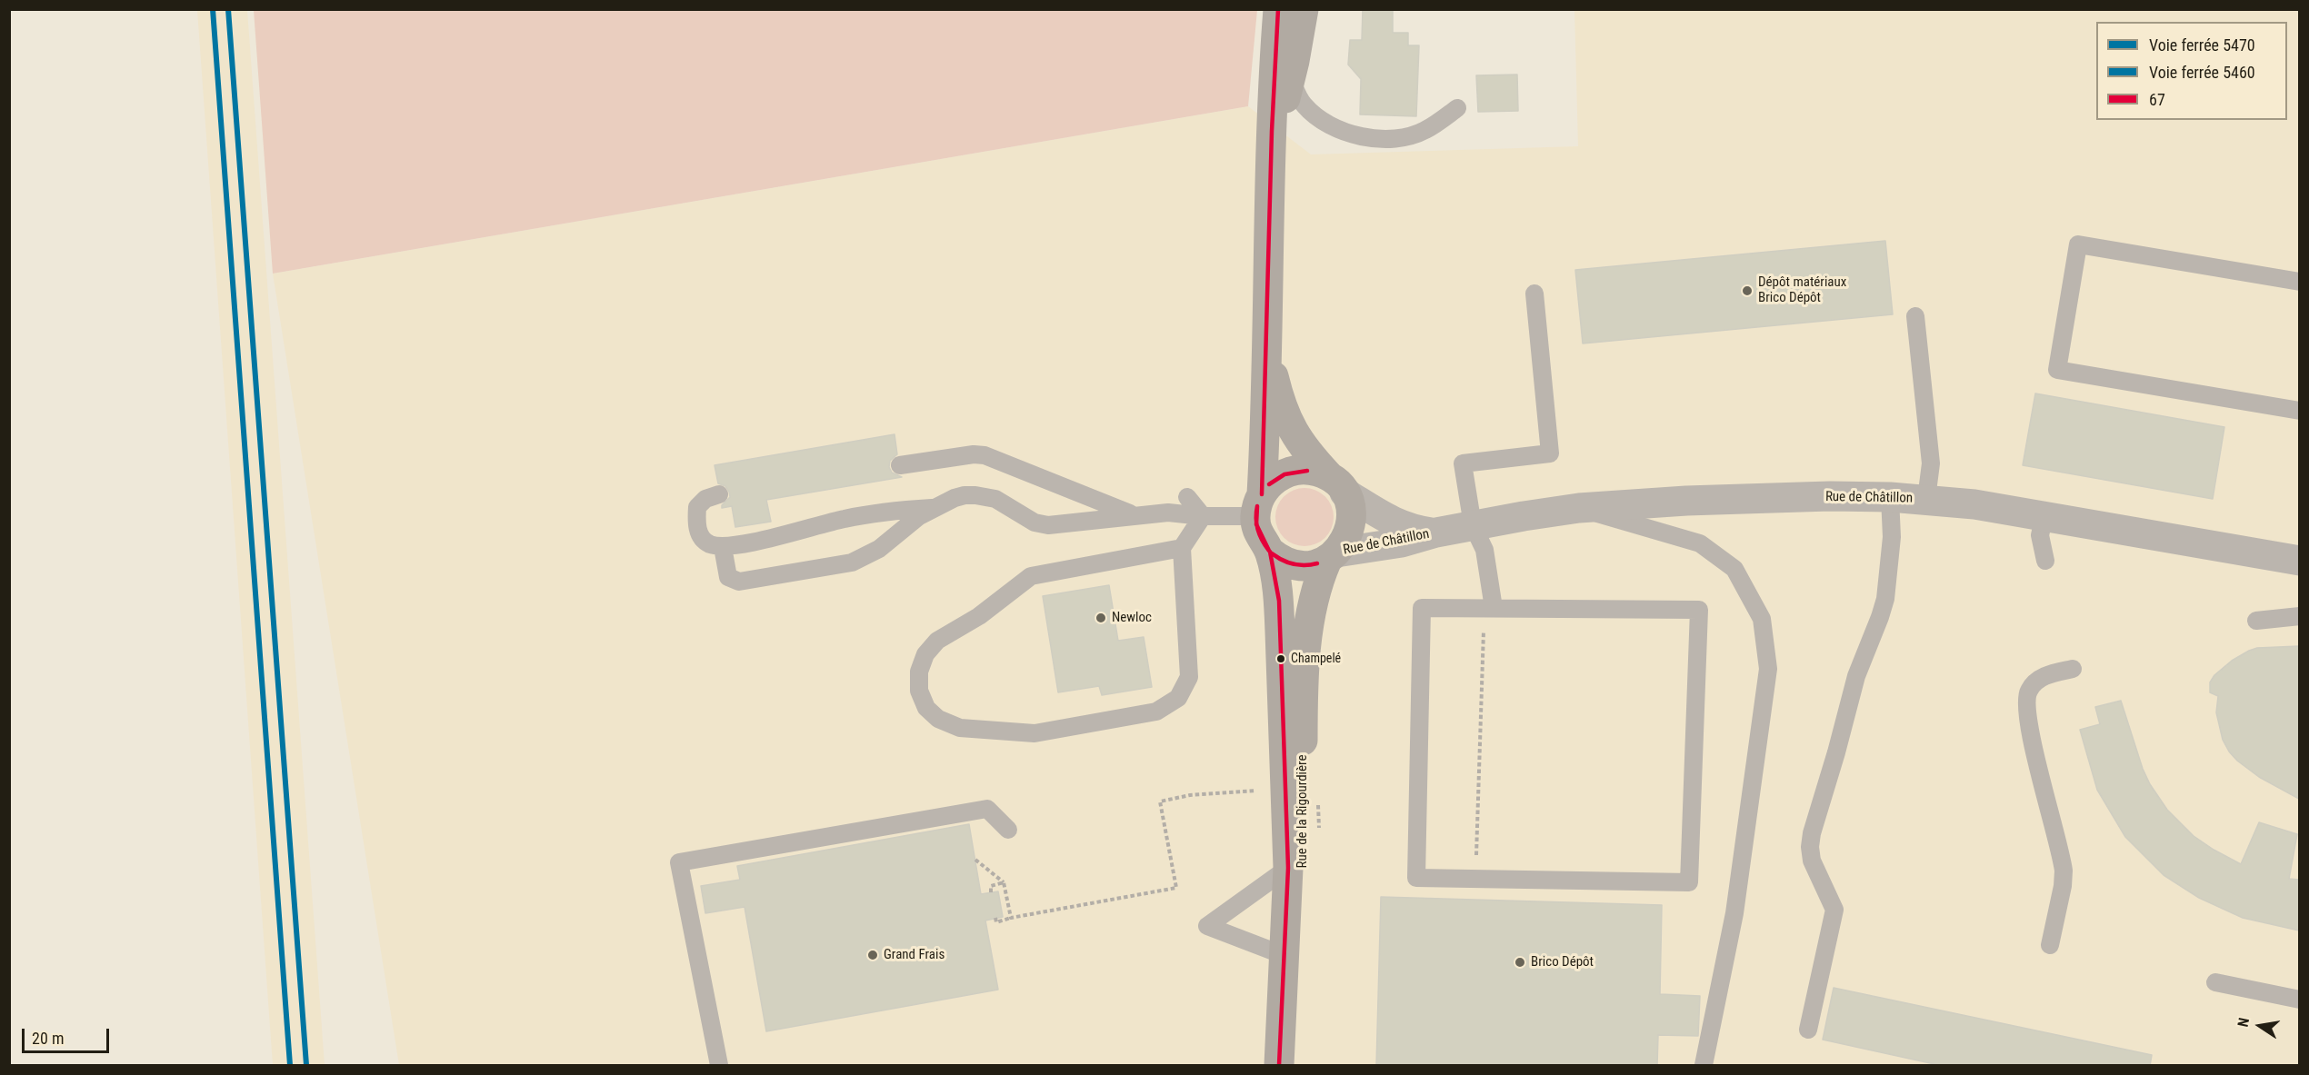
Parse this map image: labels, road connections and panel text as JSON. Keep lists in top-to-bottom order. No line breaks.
{"streets":{"street":["Rue de Châtillon","Rue de la Rigourdière"]},"crossings":[["Rue de Châtillon","Rue de la Rigourdière"]],"places":["Dépôt matériaux Brico Dépôt","Newloc","Champelé","Grand Frais","Brico Dépôt"],"lines":["rail line 5470","rail line 5460","transit line 67"],"legend":["Voie ferrée 5470","Voie ferrée 5460","67"],"scale_bar":"20 m","north":"left"}
